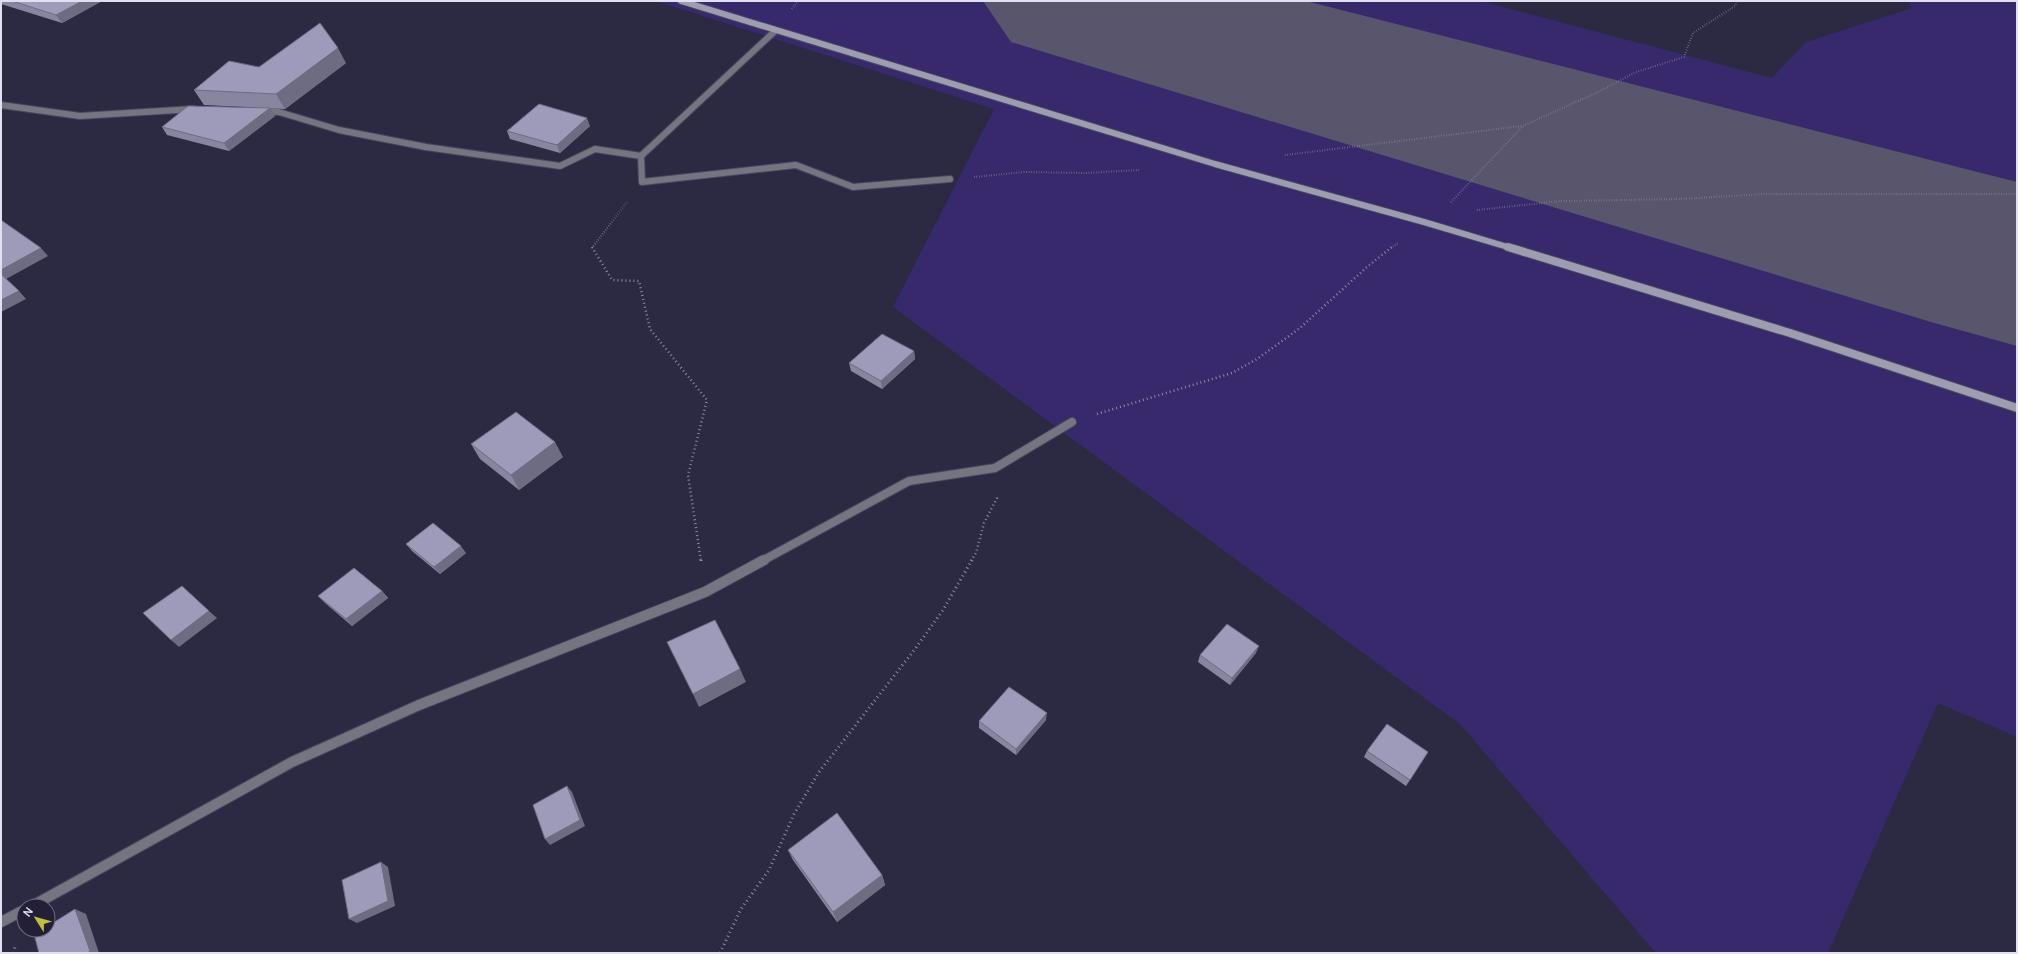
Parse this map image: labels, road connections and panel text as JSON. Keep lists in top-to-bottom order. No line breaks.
{"north":"top left"}
